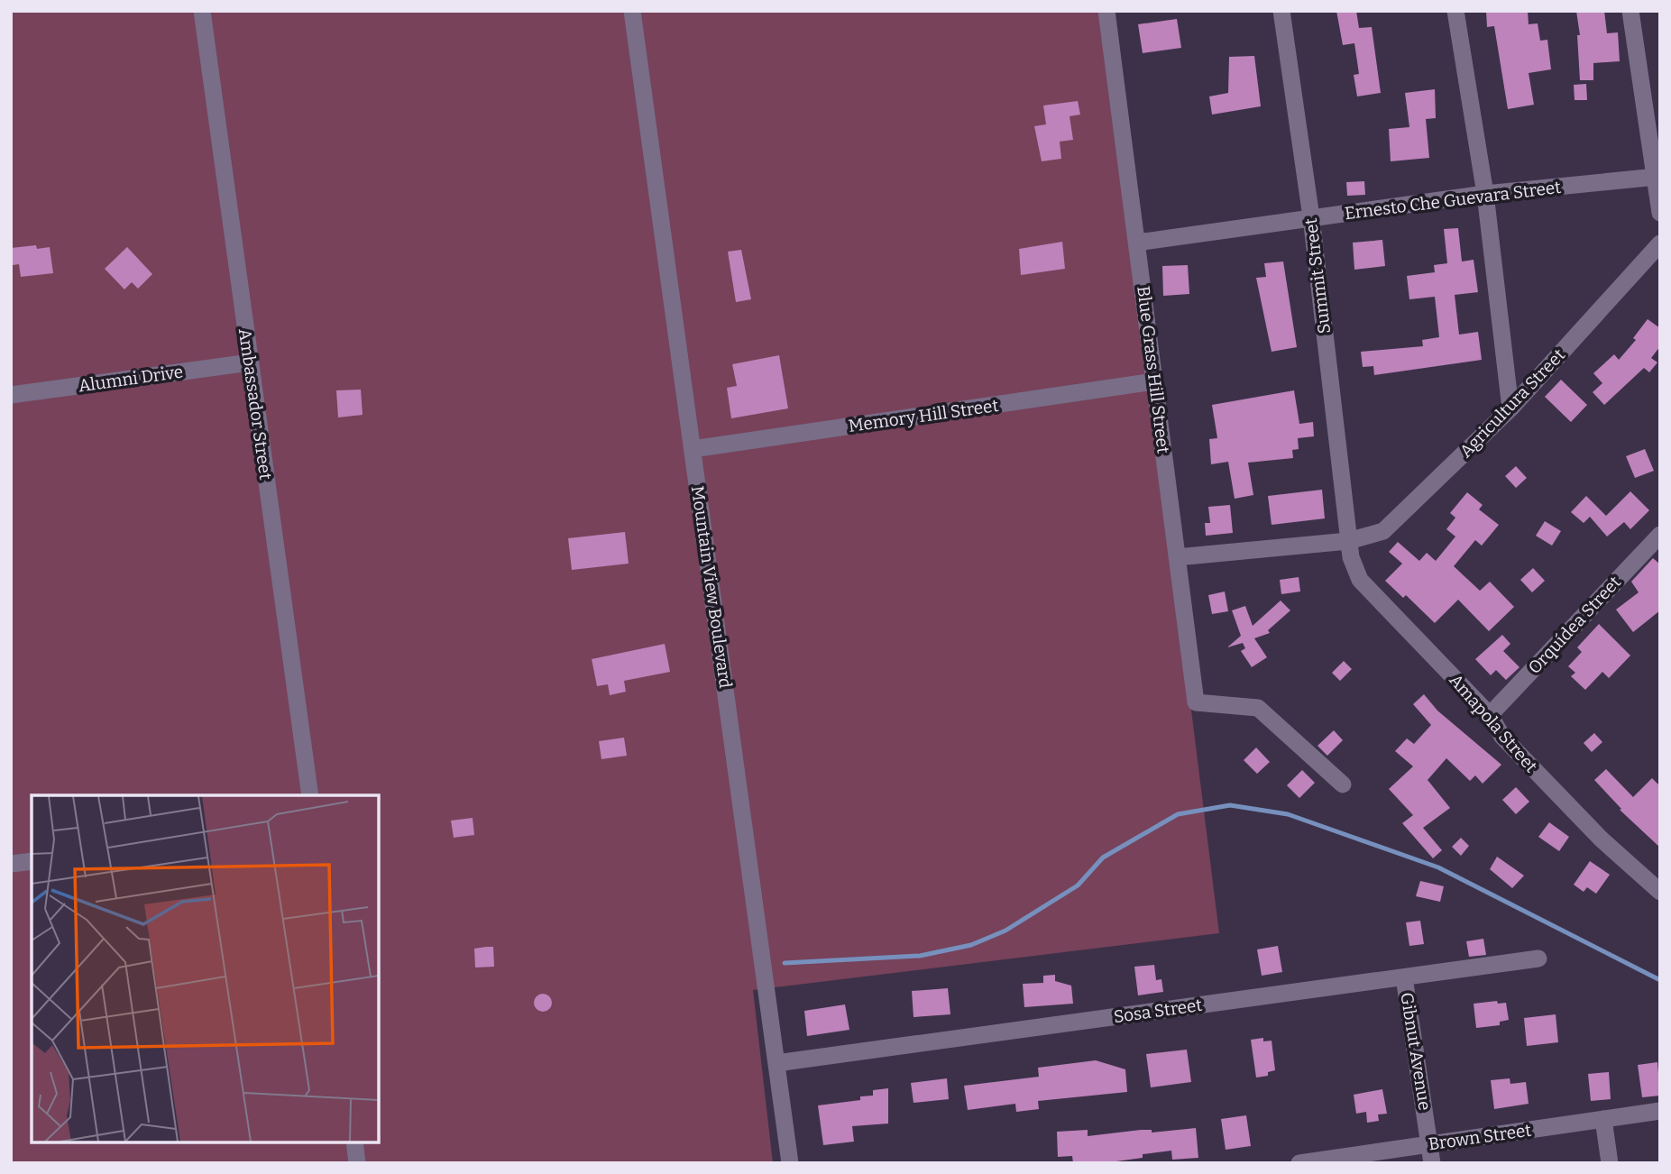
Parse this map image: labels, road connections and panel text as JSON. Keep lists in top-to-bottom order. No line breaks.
{"streets":{"street":["Ernesto Che Guevara Street","Summit Street","Blue Grass Hill Street","Alumni Drive","Agricultura Street","Ambassador Street","Memory Hill Street","Mountain View Boulevard","Orquídea Street","Amapola Street","Sosa Street","Gibnut Avenue","Brown Street"]},"crossings":[["Ernesto Che Guevara Street","Summit Street"],["Ernesto Che Guevara Street","Blue Grass Hill Street"],["Summit Street","Agricultura Street"],["Summit Street","Amapola Street"],["Blue Grass Hill Street","Memory Hill Street"],["Alumni Drive","Ambassador Street"],["Agricultura Street","Amapola Street"],["Memory Hill Street","Mountain View Boulevard"],["Mountain View Boulevard","Sosa Street"],["Orquídea Street","Amapola Street"],["Sosa Street","Gibnut Avenue"],["Gibnut Avenue","Brown Street"]]}
